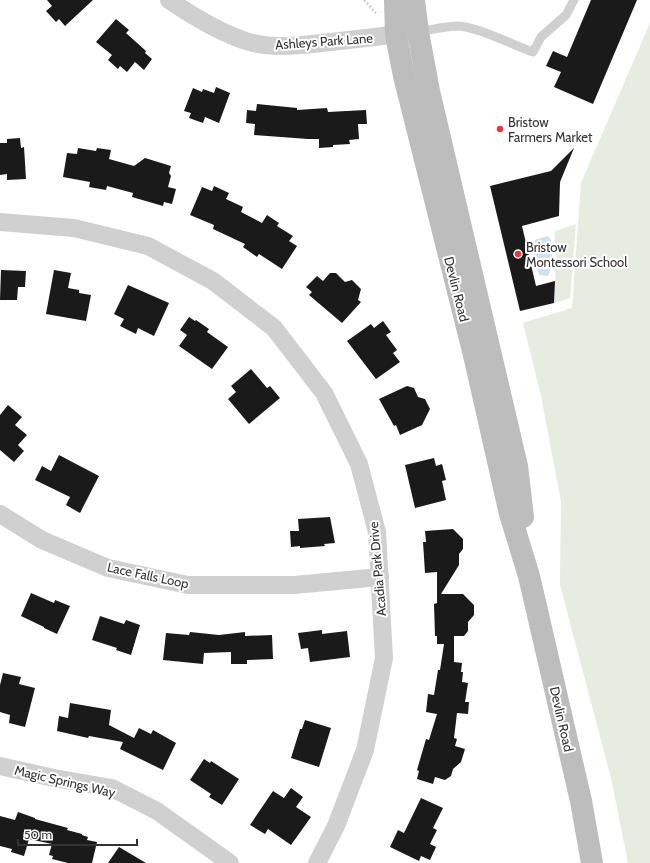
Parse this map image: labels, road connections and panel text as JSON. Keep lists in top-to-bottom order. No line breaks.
{"streets":{"main road":["Devlin Road"],"street":["Ashleys Park Lane","Acadia Park Drive","Lace Falls Loop","Magic Springs Way"]},"crossings":[["Ashleys Park Lane","Devlin Road"],["Acadia Park Drive","Lace Falls Loop"]],"places":["Bristow Farmers Market","Bristow Montessori School"],"scale_bar":"50 m"}
